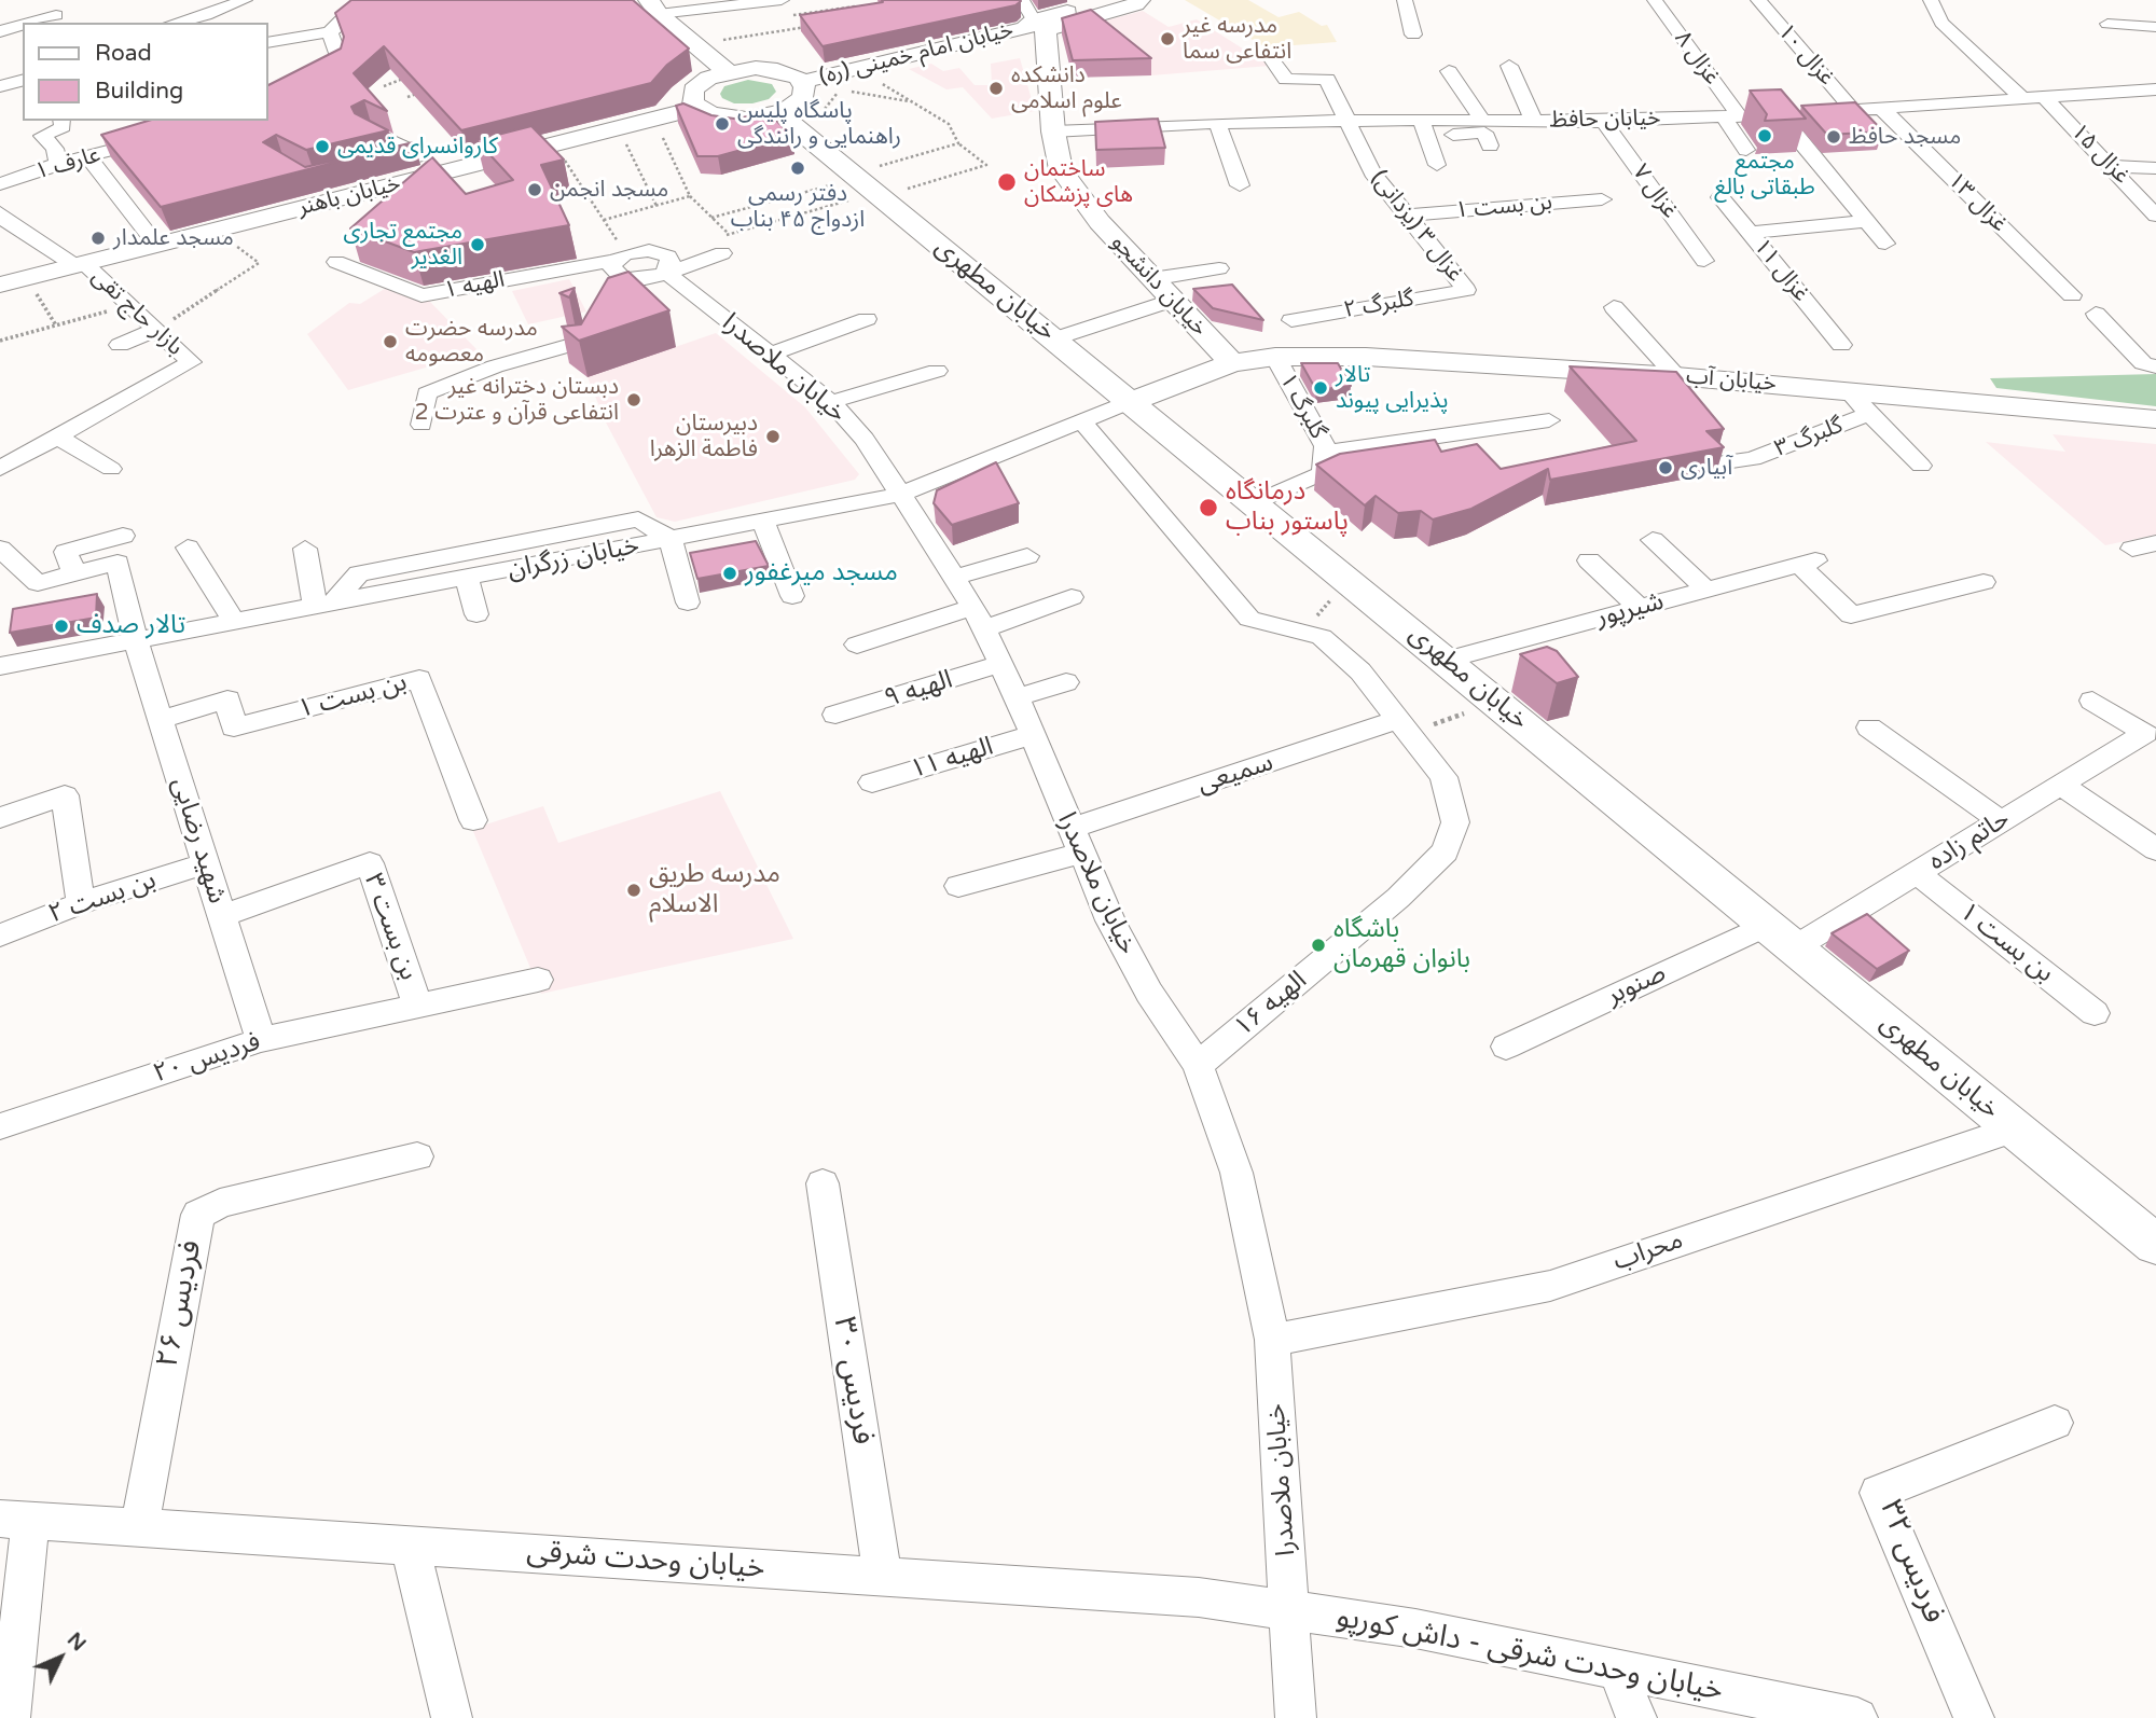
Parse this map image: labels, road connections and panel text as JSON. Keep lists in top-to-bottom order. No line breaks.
{"streets":{"main road":["خیابان امام خمینی (ره)","خیابان باهنر","خیابان دانشجو","خیابان مطهری","خیابان آب"],"street":["غزال ۱۰","غزال ۸","خیابان حافظ","غزال ۱۵","عارف ۱","غزال ۷","غزال ۱۳","بن بست ۱","غزال ۳ (یزدانی)","غزال ۱۱","الهیه ۱","گلبرگ ۲","بازار حاج تقی","خیابان ملاصدرا","گلبرگ ۱","گلبرگ ۳","خیابان زرگران","شیرپور","الهیه ۹","الهیه ۱۱","سمیعی","شهید رضایی","حاتم زاده","بن بست ۲","بن بست ۳","صنوبر","الهیه ۱۶","فردیس ۲۰","محراب","فردیس ۲۶","فردیس ۳۰","خیابان وحدت شرقی","فردیس ۳۲","خیابان وحدت شرقی - داش کورپو"]},"crossings":[["خیابان امام خمینی (ره)","خیابان دانشجو"],["غزال ۱۰","خیابان حافظ"],["غزال ۸","خیابان حافظ"],["خیابان حافظ","غزال ۱۵"],["خیابان حافظ","غزال ۷"],["خیابان حافظ","غزال ۱۳"],["خیابان حافظ","غزال ۳ (یزدانی)"],["خیابان حافظ","خیابان دانشجو"],["خیابان باهنر","بازار حاج تقی"],["بن بست ۱","غزال ۳ (یزدانی)"],["بن بست ۱","شهید رضایی"],["بن بست ۱","حاتم زاده"],["غزال ۳ (یزدانی)","گلبرگ ۲"],["الهیه ۱","خیابان ملاصدرا"],["خیابان دانشجو","خیابان آب"],["خیابان مطهری","خیابان آب"],["خیابان مطهری","گلبرگ ۱"],["خیابان مطهری","خیابان زرگران"],["خیابان مطهری","شیرپور"],["خیابان مطهری","حاتم زاده"],["خیابان مطهری","صنوبر"],["خیابان مطهری","محراب"],["خیابان ملاصدرا","خیابان زرگران"],["خیابان ملاصدرا","الهیه ۹"],["خیابان ملاصدرا","الهیه ۱۱"],["خیابان ملاصدرا","سمیعی"],["خیابان ملاصدرا","الهیه ۱۶"],["خیابان ملاصدرا","محراب"],["خیابان ملاصدرا","خیابان وحدت شرقی"],["خیابان ملاصدرا","خیابان وحدت شرقی - داش کورپو"],["خیابان آب","گلبرگ ۱"],["خیابان آب","گلبرگ ۳"],["خیابان آب","خیابان زرگران"],["خیابان زرگران","شهید رضایی"],["خیابان زرگران","الهیه ۱۶"],["سمیعی","الهیه ۱۶"],["شهید رضایی","بن بست ۲"],["شهید رضایی","بن بست ۳"],["شهید رضایی","فردیس ۲۰"],["بن بست ۳","فردیس ۲۰"],["فردیس ۲۶","خیابان وحدت شرقی"],["فردیس ۳۰","خیابان وحدت شرقی"],["خیابان وحدت شرقی","خیابان وحدت شرقی - داش کورپو"]],"places":["مدرسه غیر انتفاعی سما","دانشکده علوم اسلامی","پاسگاه پلیس راهنمایی و رانندگی","مجتمع طبقاتی بالغ","مسجد حافظ","کاروانسرای قدیمی","دفتر رسمی ازدواج ۴۵ بناب","ساختمان های پزشکان","مسجد انجمن","مسجد علمدار","مجتمع تجاری الغدیر","مدرسه حضرت معصومه","تالار پذیرایی پیوند","دبستان دخترانه غیر انتفاعی قرآن و عترت 2","دبیرستان فاطمة الزهرا","آبیاری","درمانگاه پاستور بناب","مسجد میرغفور","تالار صدف","مدرسه طریق الاسلام","باشگاه بانوان قهرمان"],"legend":["Road","Building"],"north":"top right"}
